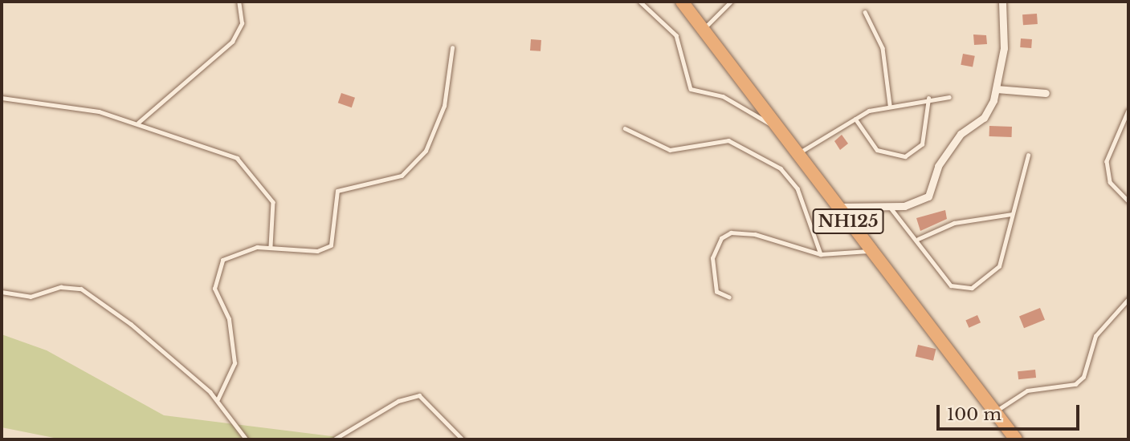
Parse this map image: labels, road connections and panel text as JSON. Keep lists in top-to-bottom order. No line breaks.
{"streets":{"highway":["NH125"]},"scale_bar":"100 m"}
